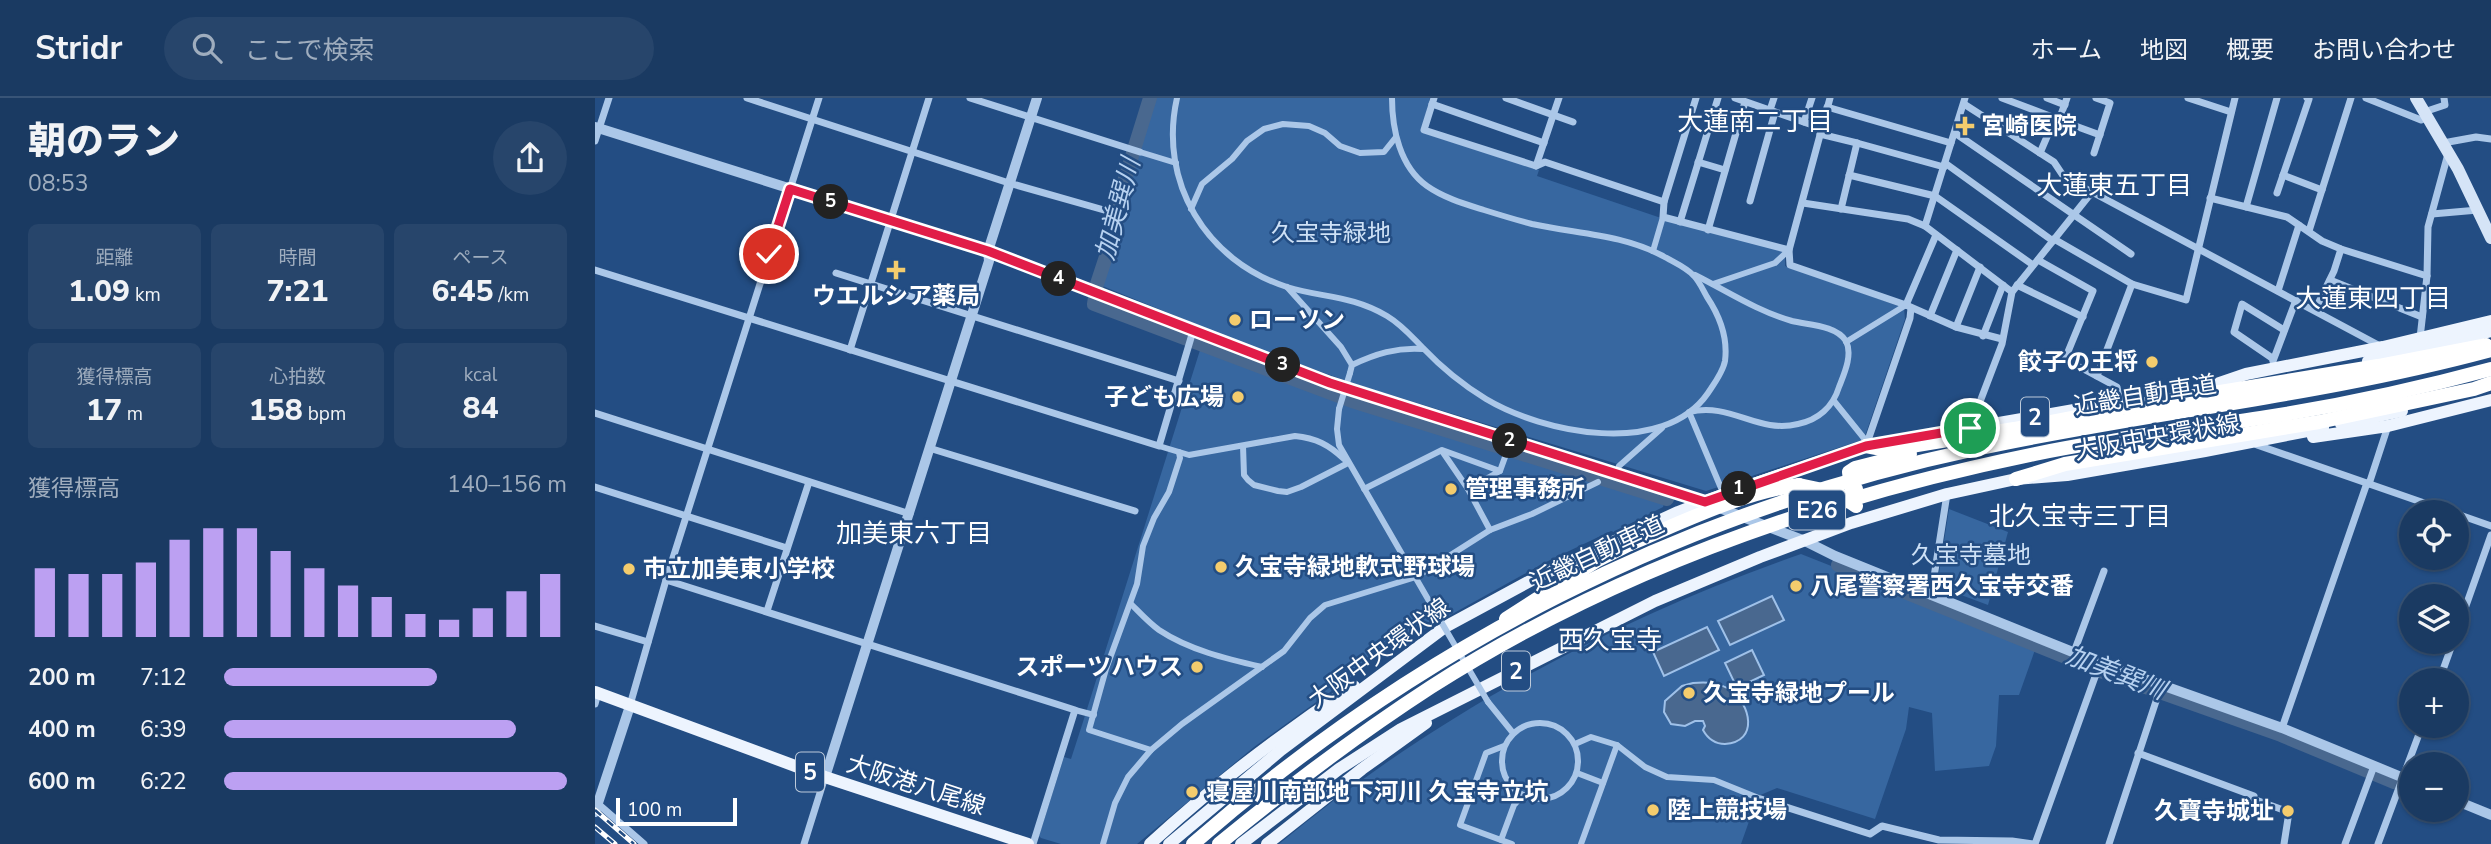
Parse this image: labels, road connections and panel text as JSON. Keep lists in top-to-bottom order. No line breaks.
{"streets":{"highway":["近畿自動車道","E26"],"main road":["2","大阪中央環状線","5","大阪港八尾線"]},"crossings":[["2","大阪中央環状線"]],"districts":["大蓮南二丁目","大蓮東五丁目","大蓮東四丁目","北久宝寺三丁目","加美東六丁目","西久宝寺"],"water":["加美巽川"],"parks":["久宝寺緑地","久宝寺墓地"],"places":{"health":["宮崎医院","ウエルシア薬局"],"other":["ローソン","餃子の王将","子ども広場","管理事務所","久宝寺緑地軟式野球場","市立加美東小学校","八尾警察署西久宝寺交番","スポーツハウス","久宝寺緑地プール","寝屋川南部地下河川 久宝寺立坑","陸上競技場","久寶寺城址"]},"scale_bar":"100 m","page":{"header":"Stridr","search":"ここで検索","nav":["ホーム","地図","概要","お問い合わせ"],"heading":["朝のラン","08:53"],"pins":["5","4","3","2","1"],"stats":[["距離","1.09 km"],["時間","7:21"],["ペース","6:45 /km"],["獲得標高","17 m"],["心拍数","158 bpm"],["kcal","84"]],"chart":["獲得標高","140–156 m"],"map_buttons":["+","−"],"list":[{"name":"200 m","note":"7:12"},{"name":"400 m","note":"6:39"},{"name":"600 m","note":"6:22"}],"scale":"100 m"}}
